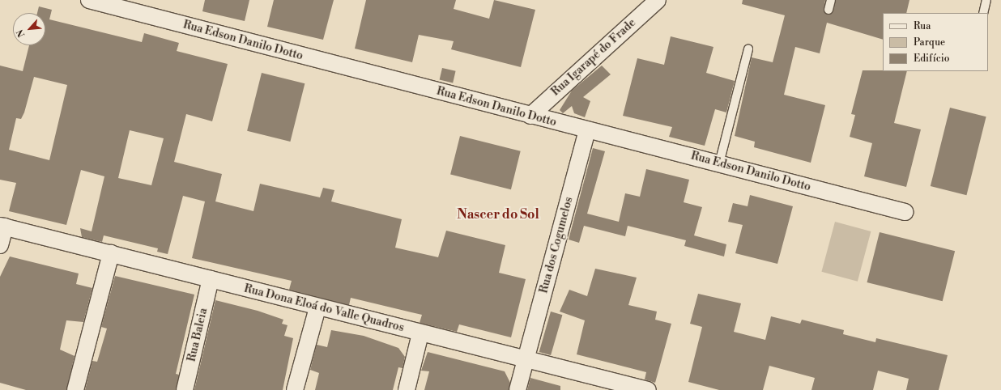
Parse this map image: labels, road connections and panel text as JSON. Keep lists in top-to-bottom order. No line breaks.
{"streets":{"street":["Rua Edson Danilo Dotto","Rua Igarapé do Frade","Rua dos Cogumelos","Rua Dona Eloá do Valle Quadros","Rua Baleia"]},"crossings":[["Rua Edson Danilo Dotto","Rua Igarapé do Frade"],["Rua Edson Danilo Dotto","Rua dos Cogumelos"],["Rua dos Cogumelos","Rua Dona Eloá do Valle Quadros"],["Rua Dona Eloá do Valle Quadros","Rua Baleia"]],"districts":["Nascer do Sol"],"legend":["Rua","Parque","Edifício"],"north":"bottom left"}
